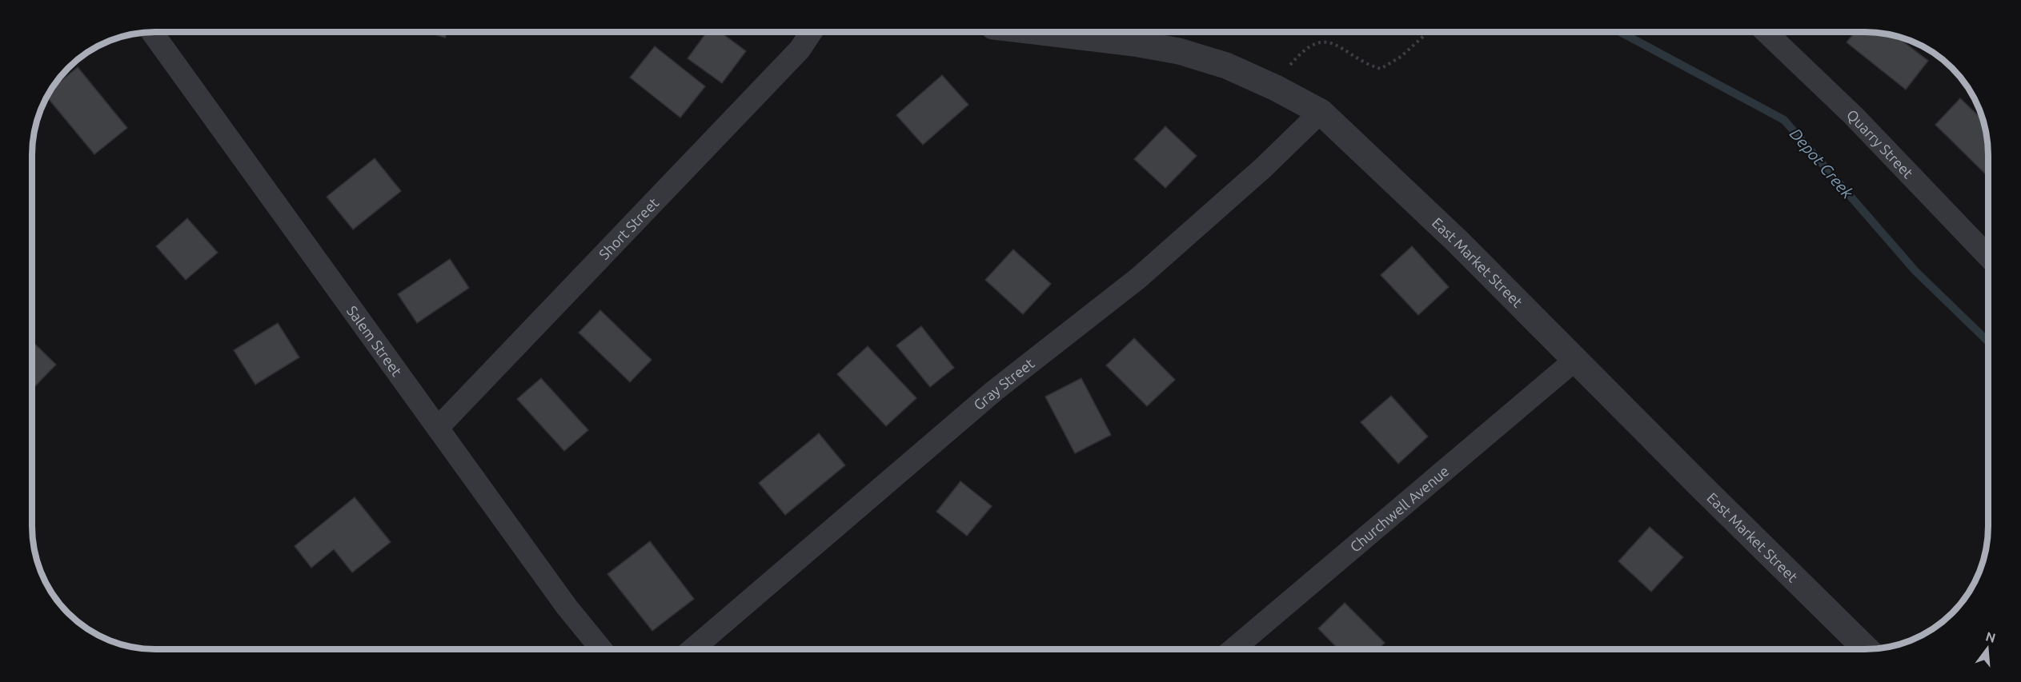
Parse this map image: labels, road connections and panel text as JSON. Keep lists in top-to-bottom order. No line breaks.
{"streets":{"street":["Quarry Street","Short Street","East Market Street","Salem Street","Gray Street","Churchwell Avenue"]},"crossings":[["Short Street","Salem Street"],["East Market Street","Gray Street"],["East Market Street","Churchwell Avenue"]],"water":["Depot Creek"],"north":"top"}
